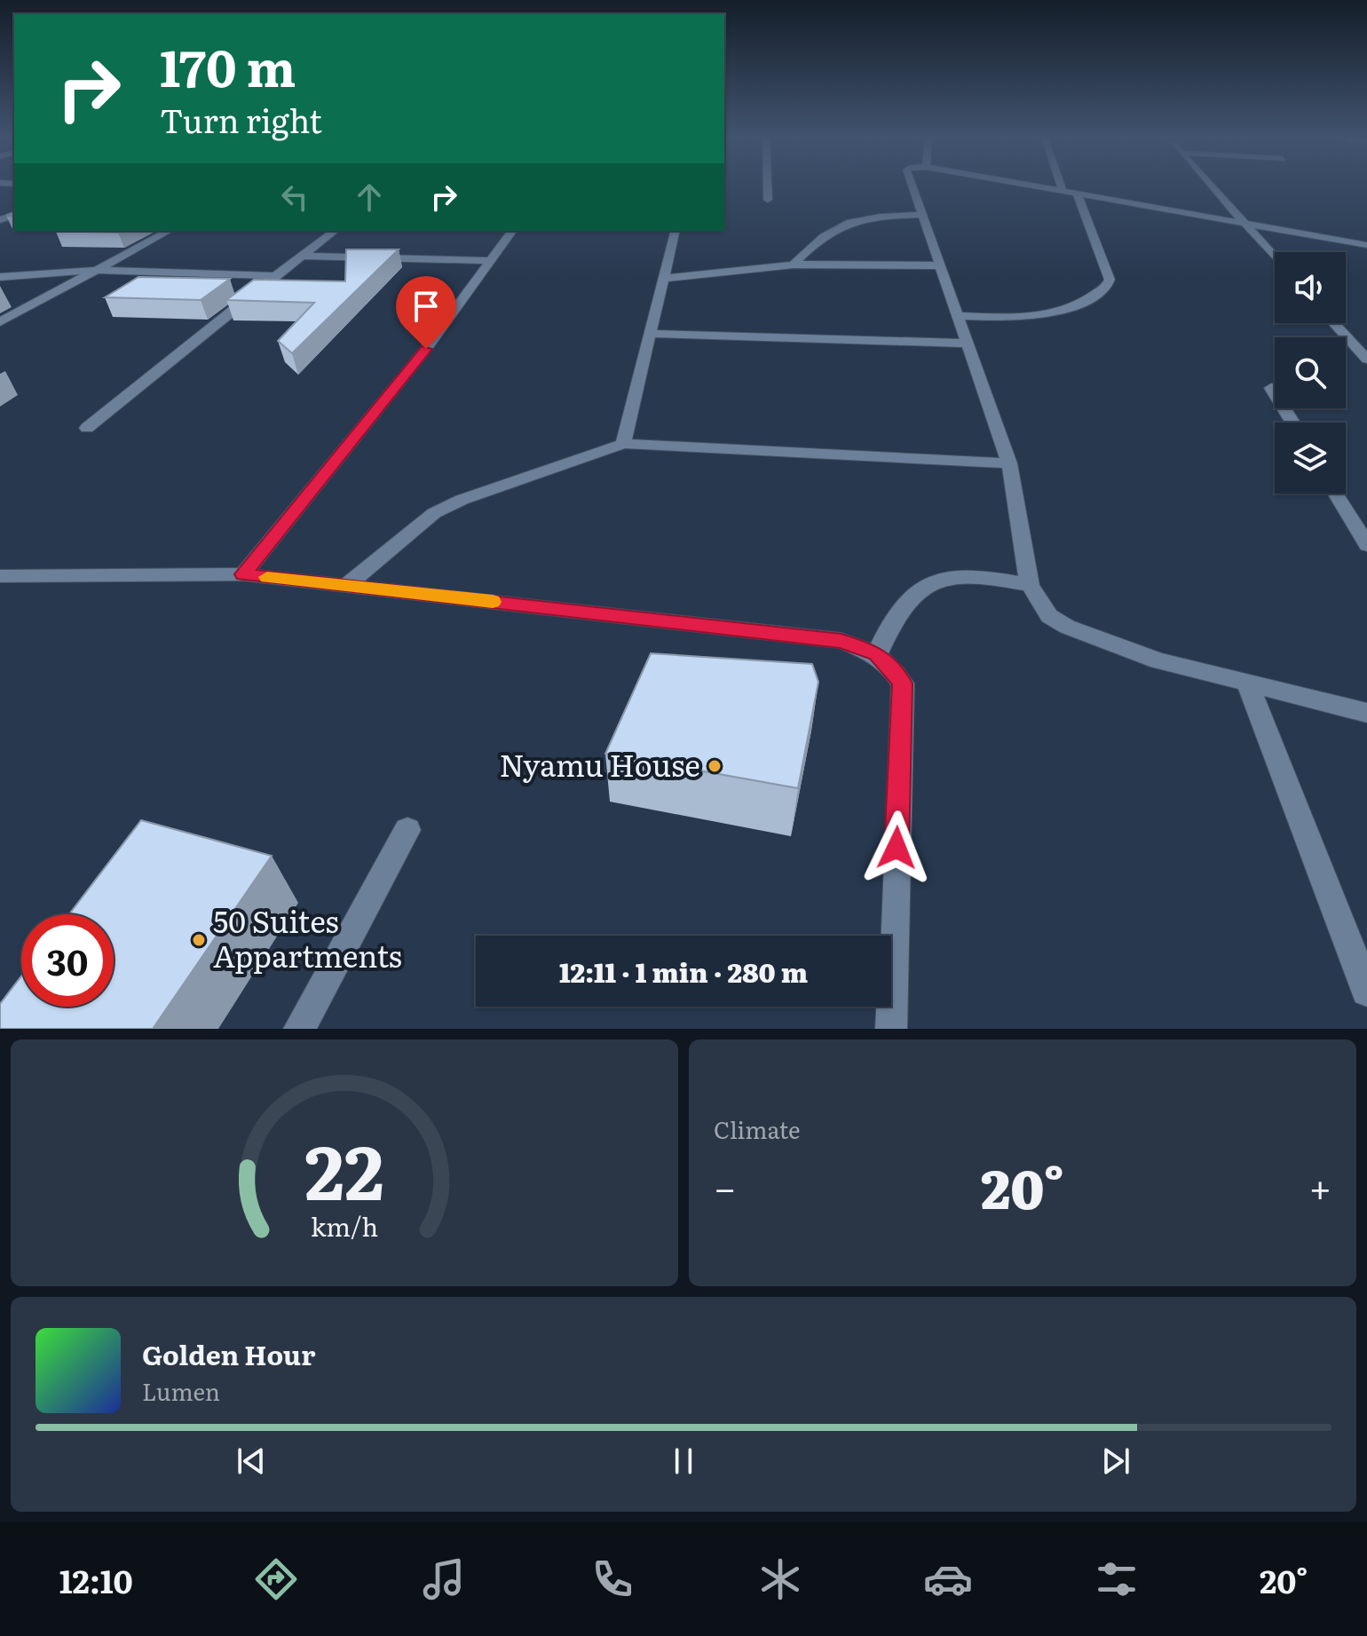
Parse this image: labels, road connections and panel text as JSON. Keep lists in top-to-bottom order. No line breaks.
{"places":["Nyamu House","50 Suites Appartments"],"page":{"turn":["170 m","Turn right"],"limit":"30","trip":"12:11 · 1 min · 280 m","tile":"Climate","heat":["−","20°","+"],"song":["Golden Hour","Lumen"],"tabs":["12:10","20°"],"gauge":["22","km/h"]}}
